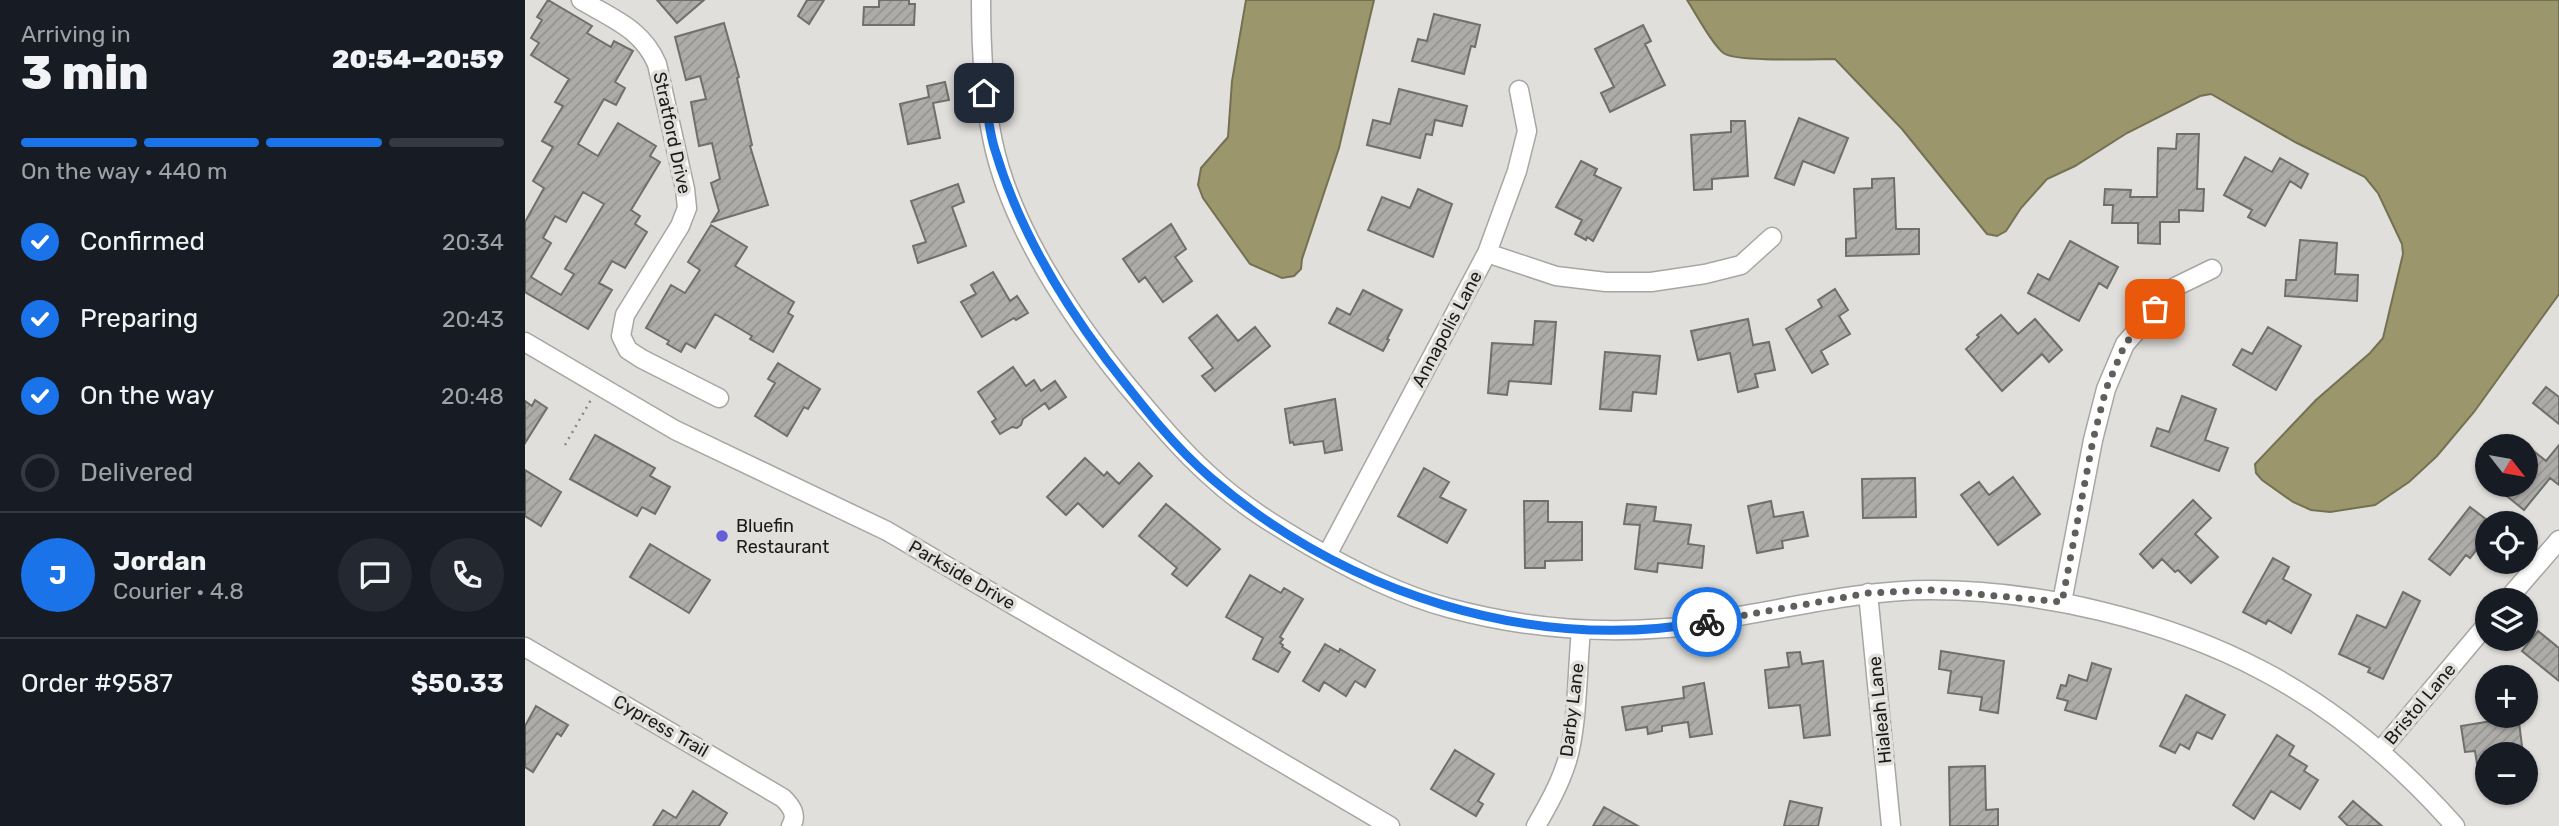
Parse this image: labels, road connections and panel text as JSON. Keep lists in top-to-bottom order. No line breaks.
{"streets":{"street":["Stratford Drive","Annapolis Lane","Parkside Drive","Bristol Lane","Darby Lane","Hialeah Lane","Cypress Trail"]},"places":["Bluefin Restaurant"],"north":"bottom right","page":{"heading":["3 min","Arriving in","20:54–20:59"],"panel":["Jordan","Courier · 4.8","Order #9587","$50.33"],"bar":"On the way · 440 m","list":[["Confirmed","20:34"],["Preparing","20:43"],["On the way","20:48"],"Delivered"],"map_buttons":["+","−"],"round":"J"}}
